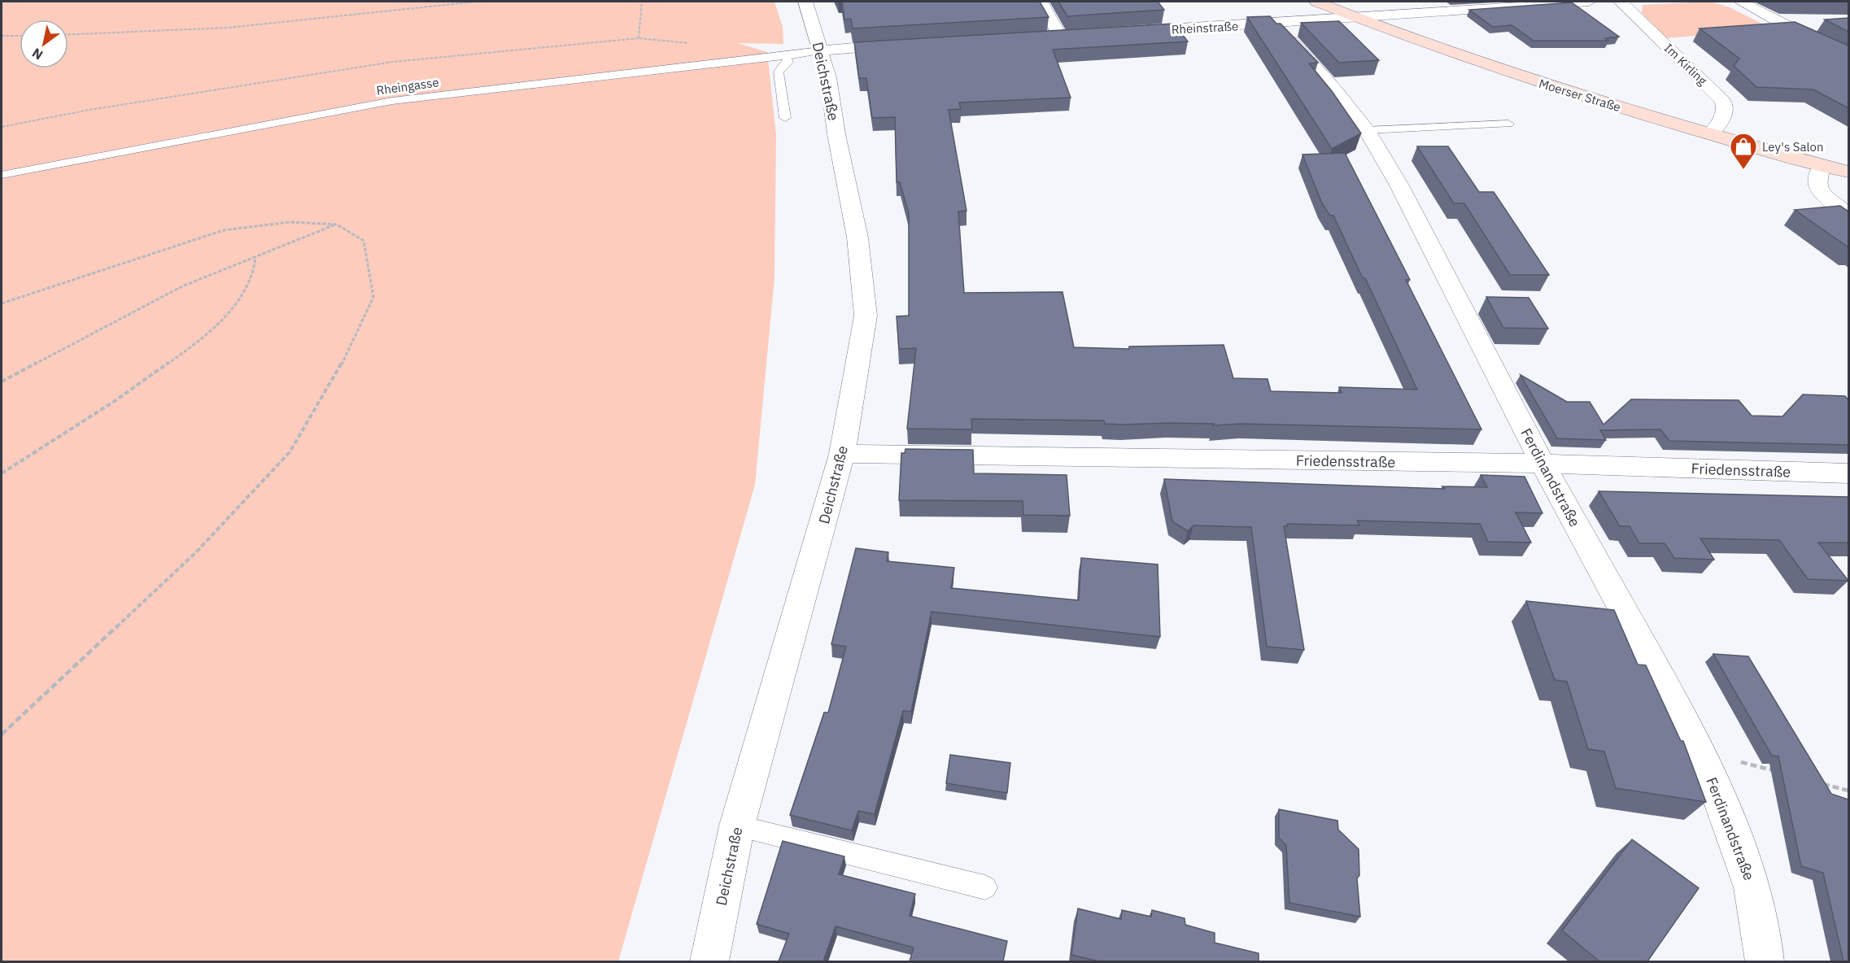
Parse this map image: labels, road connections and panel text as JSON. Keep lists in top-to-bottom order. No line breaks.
{"streets":{"main road":["Moerser Straße"],"street":["Rheinstraße","Im Kirling","Deichstraße","Friedensstraße","Ferdinandstraße"],"lane":["Rheingasse"]},"crossings":[["Rheinstraße","Moerser Straße"],["Rheinstraße","Ferdinandstraße"],["Im Kirling","Moerser Straße"],["Deichstraße","Rheingasse"],["Deichstraße","Friedensstraße"],["Friedensstraße","Ferdinandstraße"]],"places":{"shop":["Ley's Salon"]},"north":"bottom left"}
